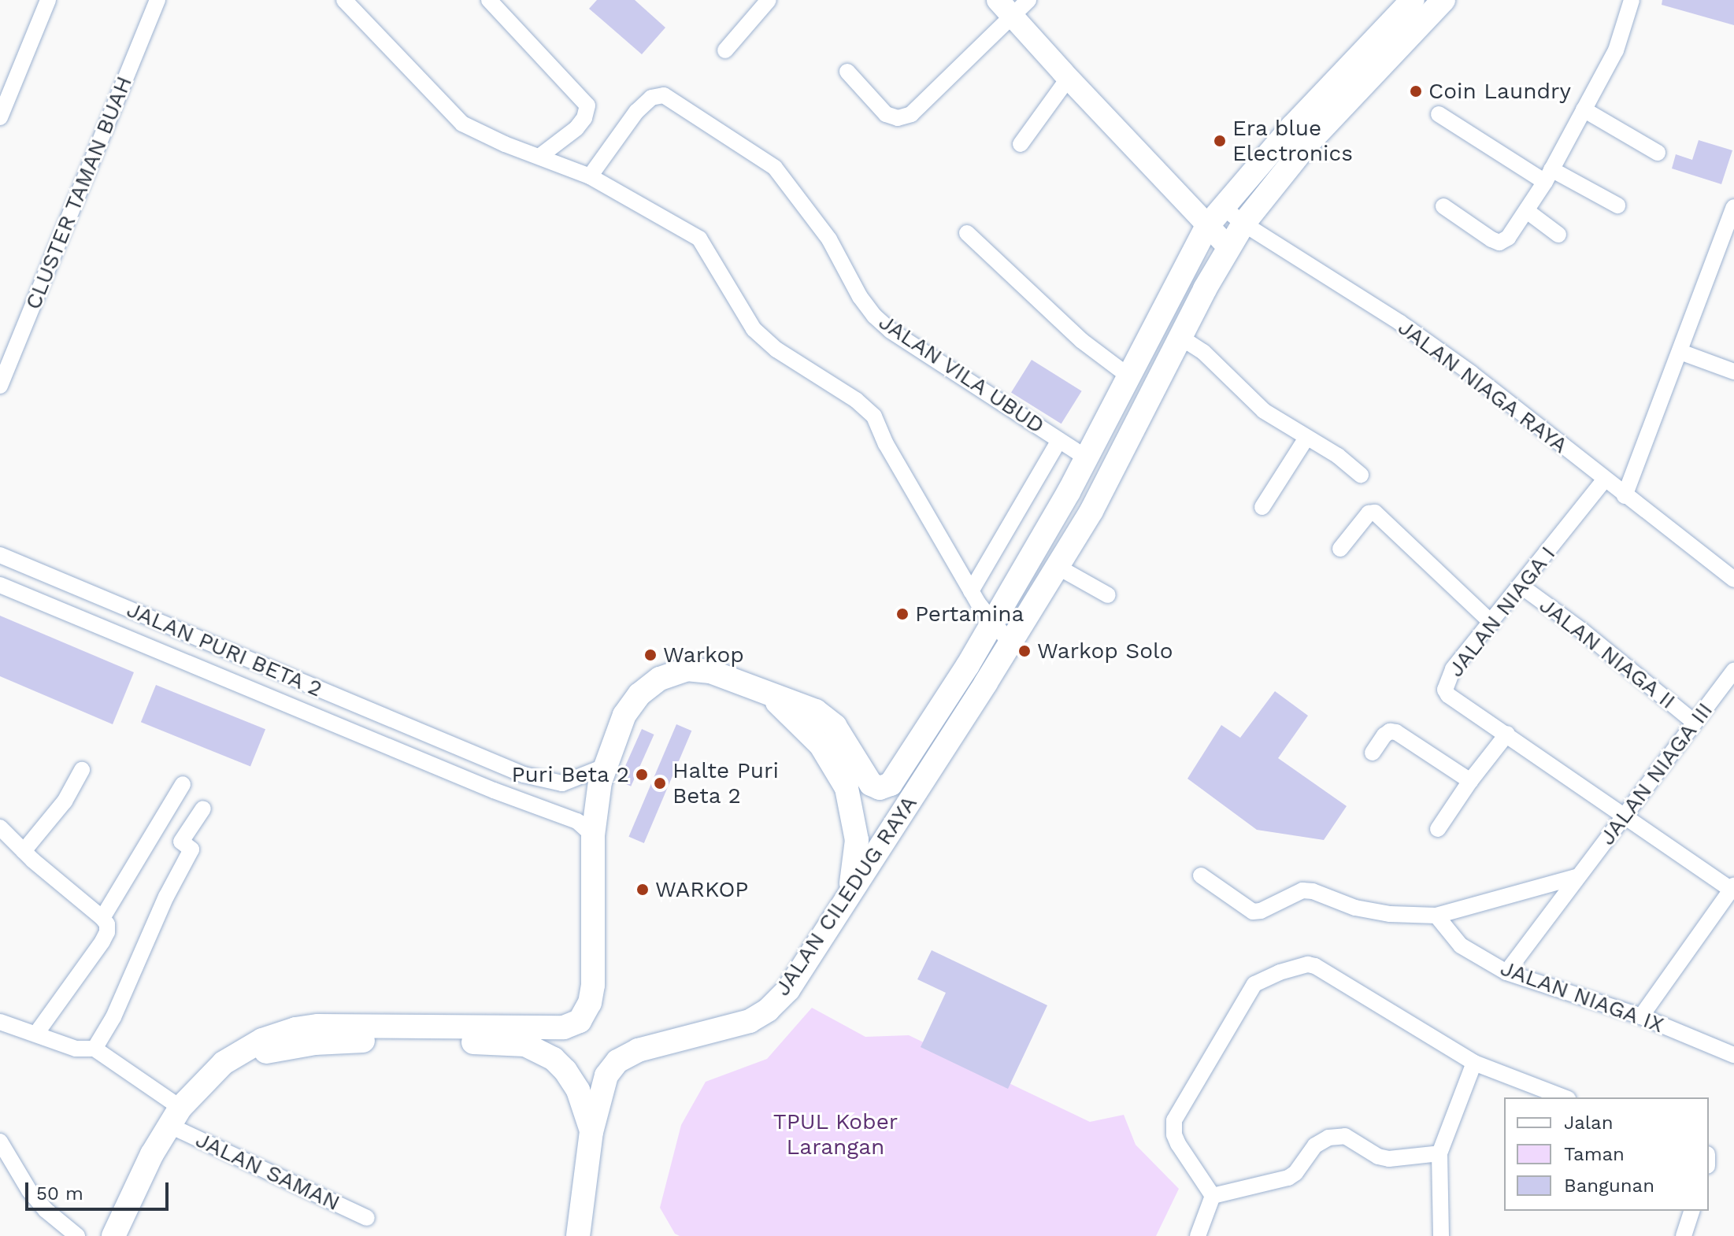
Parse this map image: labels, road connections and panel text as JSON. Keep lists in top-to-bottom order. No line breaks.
{"streets":{"main road":["JALAN CILEDUG RAYA"],"street":["CLUSTER TAMAN BUAH","JALAN VILA UBUD","JALAN NIAGA RAYA","JALAN NIAGA I","JALAN PURI BETA 2","JALAN NIAGA II","JALAN NIAGA III","JALAN NIAGA IX","JALAN SAMAN"]},"crossings":[["JALAN NIAGA RAYA","JALAN NIAGA I"],["JALAN NIAGA RAYA","JALAN CILEDUG RAYA"],["JALAN NIAGA I","JALAN NIAGA II"],["JALAN NIAGA I","JALAN NIAGA III"],["JALAN NIAGA II","JALAN NIAGA III"],["JALAN NIAGA III","JALAN NIAGA IX"]],"parks":["TPUL Kober Larangan"],"places":["Coin Laundry","Era blue Electronics","Pertamina","Warkop Solo","Warkop","Puri Beta 2","Halte Puri Beta 2","WARKOP"],"legend":["Jalan","Taman","Bangunan"],"scale_bar":"50 m"}
